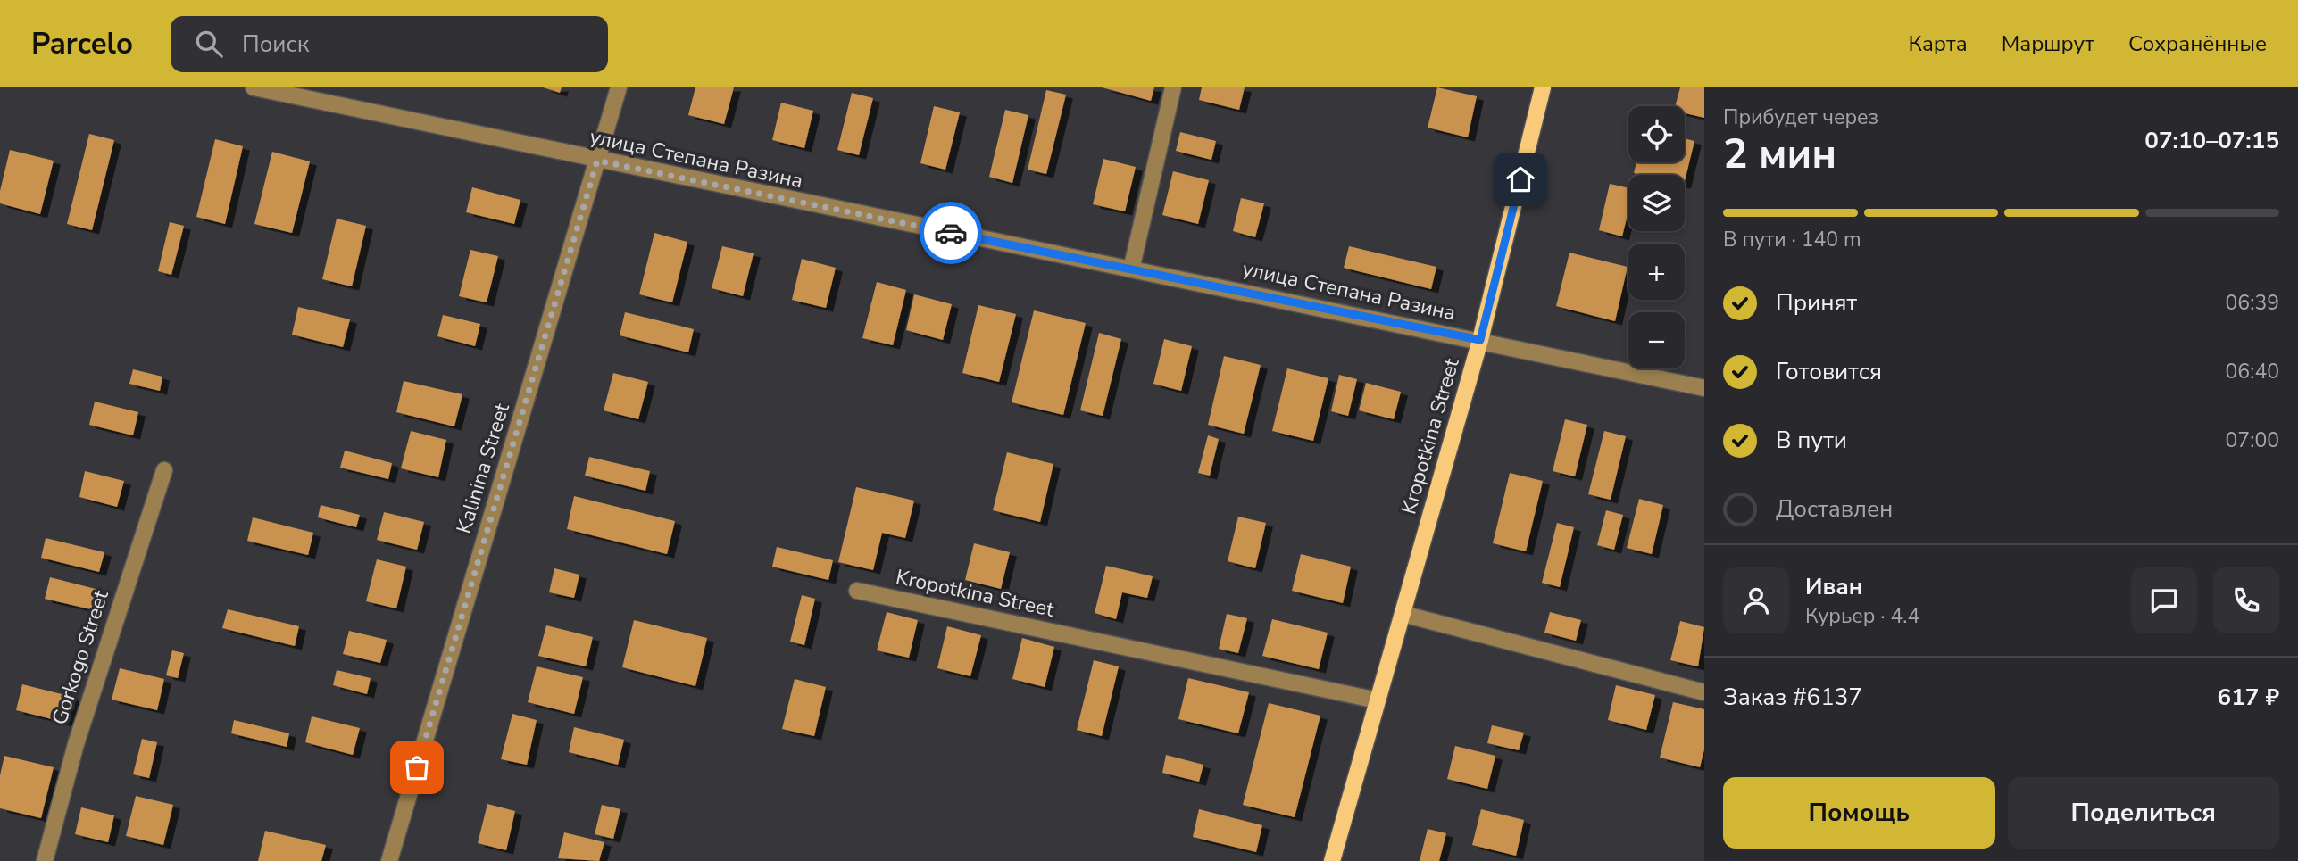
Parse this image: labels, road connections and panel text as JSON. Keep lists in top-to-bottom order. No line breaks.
{"streets":{"main road":["Kropotkina Street"],"street":["улица Степана Разина","Kalinina Street","Gorkogo Street"]},"crossings":[["улица Степана Разина","Kropotkina Street"],["улица Степана Разина","Kalinina Street"]],"page":{"header":"Parcelo","search":"Поиск","nav":["Карта","Маршрут","Сохранённые"],"heading":["2 мин","Прибудет через","07:10–07:15"],"panel":["Иван","Курьер · 4.4","Заказ #6137","617 ₽"],"map_buttons":["+","−"],"bar":"В пути · 140 m","list":[["Принят","06:39"],["Готовится","06:40"],["В пути","07:00"],"Доставлен"],"buttons":["Помощь","Поделиться"]}}
